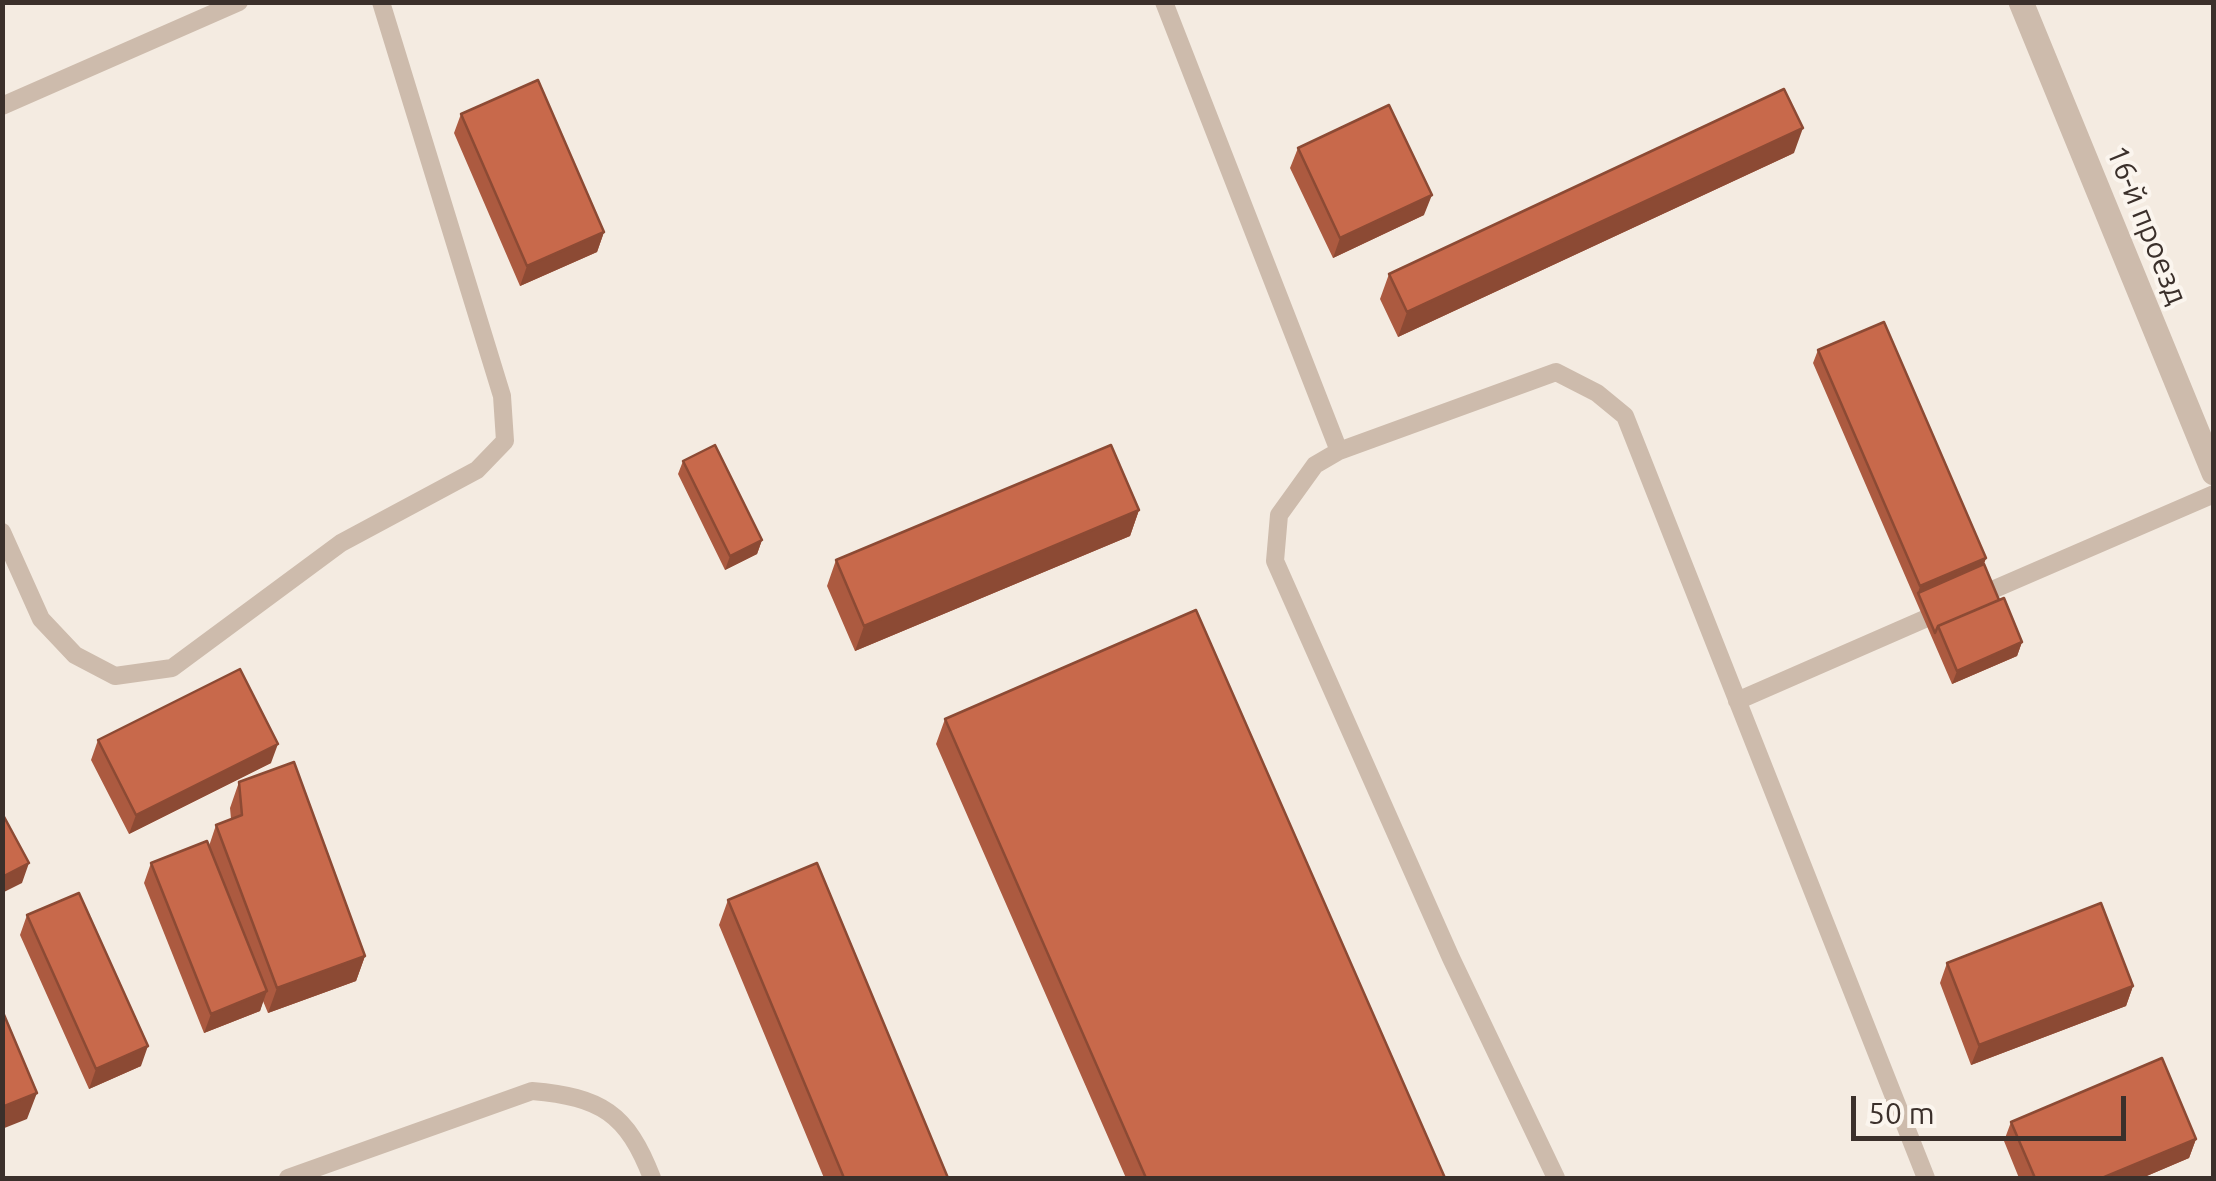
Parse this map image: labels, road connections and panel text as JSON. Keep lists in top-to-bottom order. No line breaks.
{"streets":{"street":["16-й проезд"]},"scale_bar":"50 m"}
